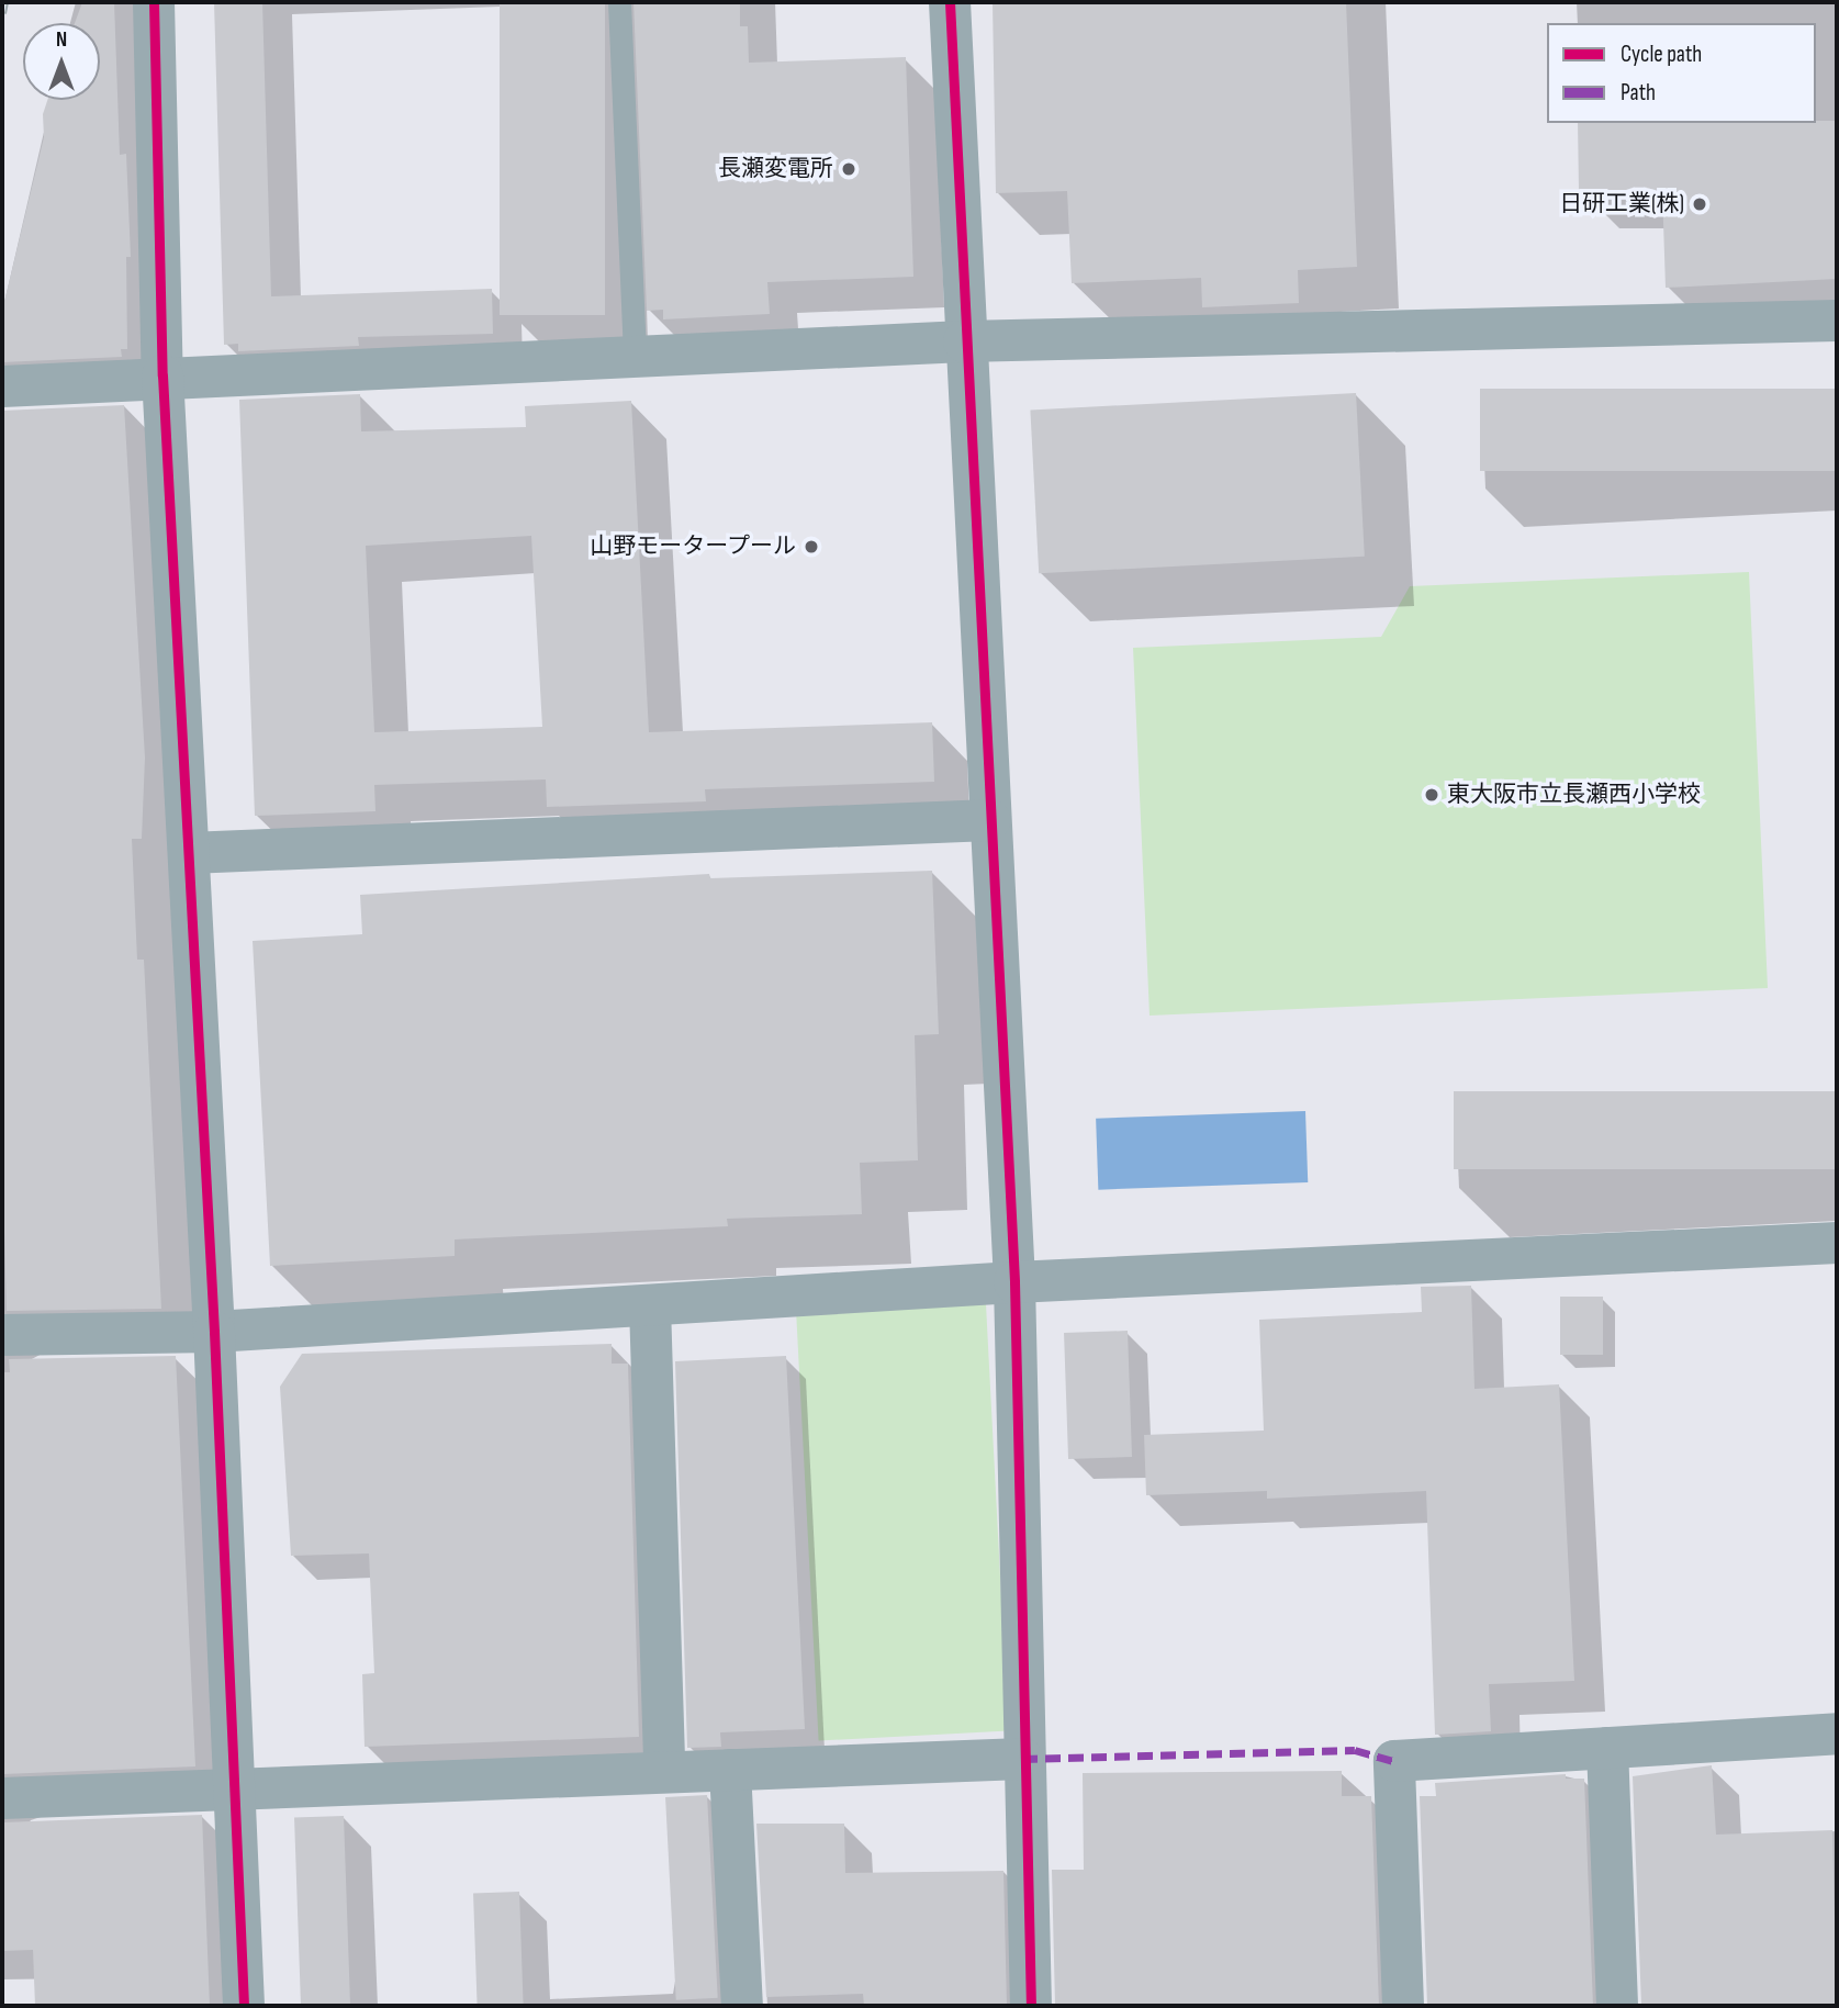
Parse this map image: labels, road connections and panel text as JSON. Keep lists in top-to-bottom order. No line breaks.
{"places":["長瀬変電所","日研工業(株)","山野モータープール","東大阪市立長瀬西小学校"],"legend":["Cycle path","Path"],"north":"top"}
